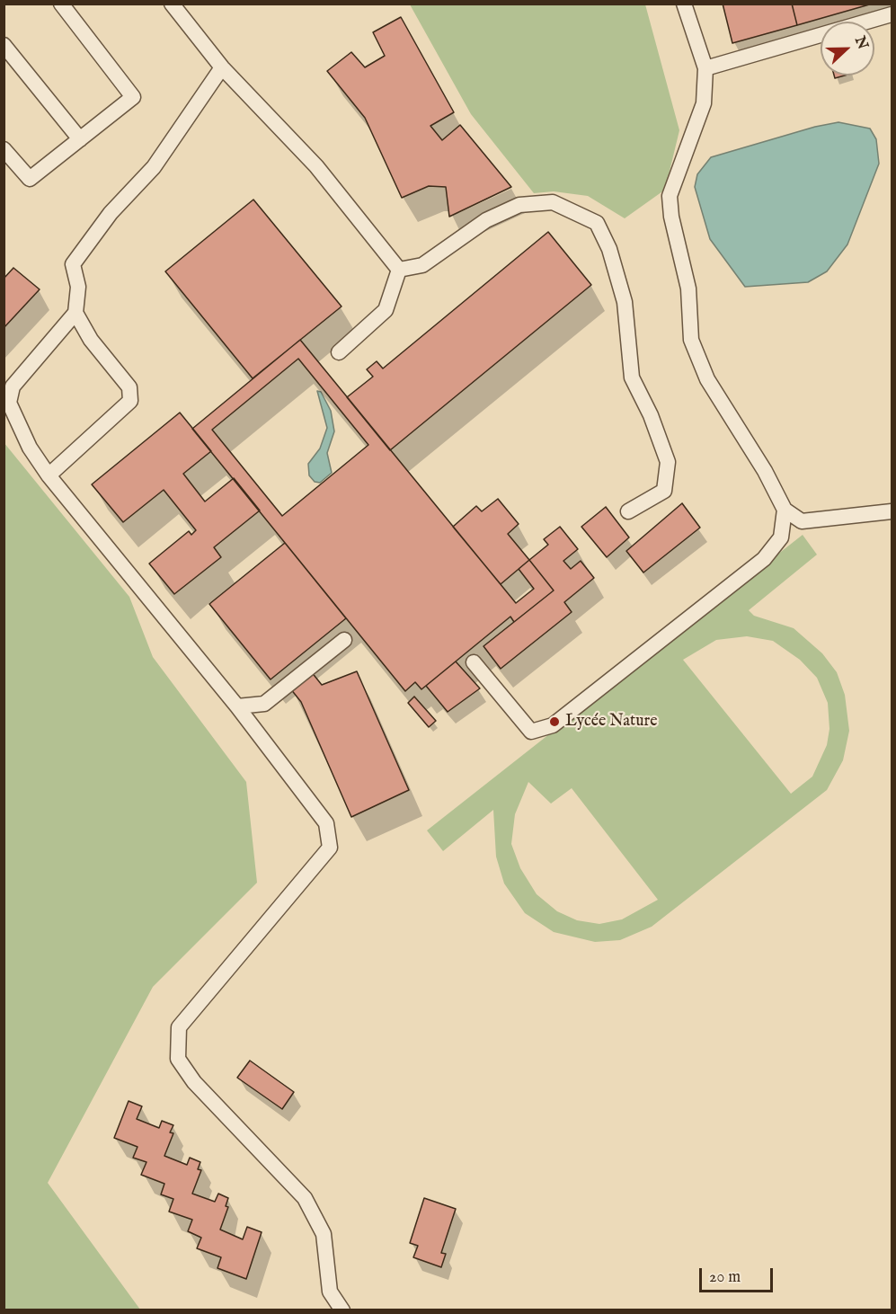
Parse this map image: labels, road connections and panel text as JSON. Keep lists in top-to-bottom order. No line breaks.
{"places":["Lycée Nature"],"scale_bar":"20 m","north":"right"}
